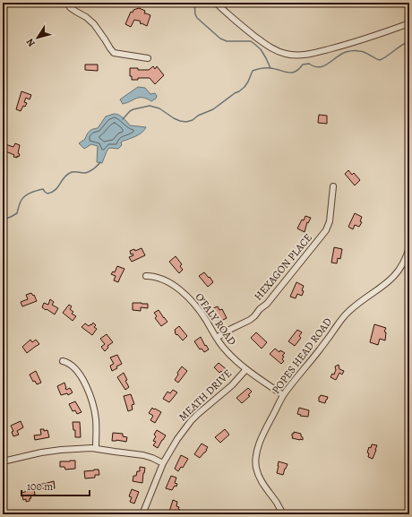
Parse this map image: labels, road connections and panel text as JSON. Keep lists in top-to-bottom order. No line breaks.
{"streets":{"street":["HEXAGON PLACE","O'FALY ROAD","POPES HEAD ROAD","MEATH DRIVE"]},"crossings":[["HEXAGON PLACE","O'FALY ROAD"],["O'FALY ROAD","POPES HEAD ROAD"],["O'FALY ROAD","MEATH DRIVE"]],"scale_bar":"100 m","north":"bottom left"}
